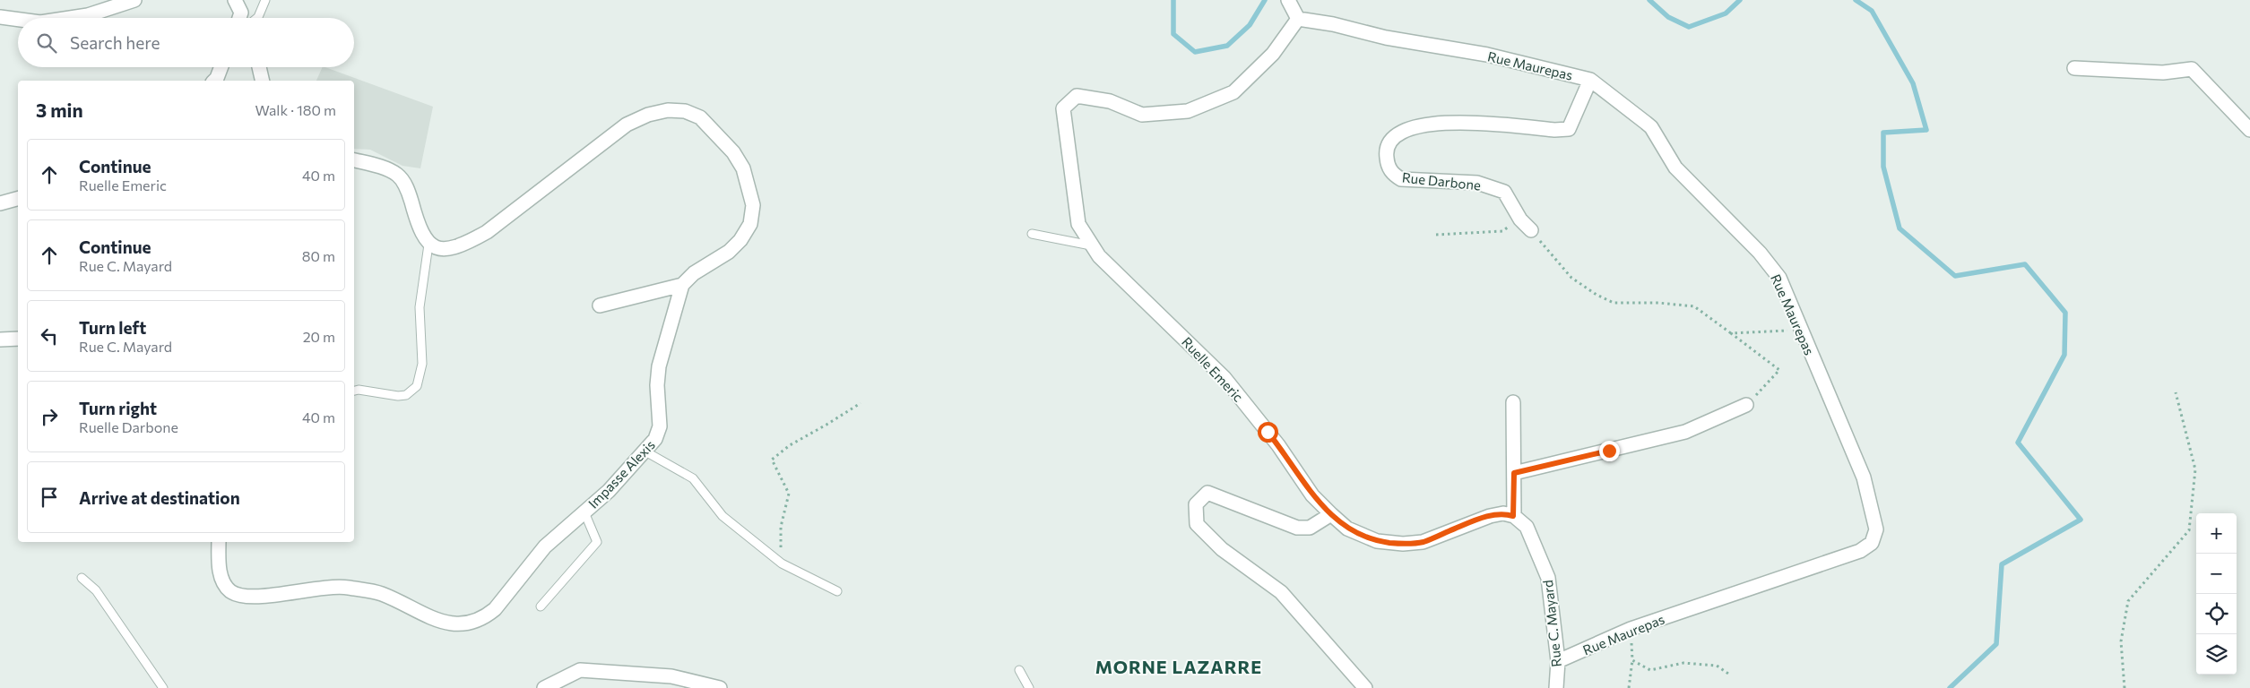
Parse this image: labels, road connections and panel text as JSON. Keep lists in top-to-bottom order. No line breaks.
{"streets":{"street":["Rue Maurepas","Rue Darbone","Ruelle Emeric","Impasse Alexis","Rue C. Mayard"]},"crossings":[["Rue Maurepas","Rue Darbone"],["Rue Maurepas","Ruelle Emeric"],["Rue Maurepas","Rue C. Mayard"]],"districts":["MORNE LAZARRE"],"page":{"search":"Search here","heading":["3 min","Walk · 180 m"],"list":[["Continue","Ruelle Emeric","40 m"],["Continue","Rue C. Mayard","80 m"],["Turn left","Rue C. Mayard","20 m"],["Turn right","Ruelle Darbone","40 m"],"Arrive at destination"],"map_buttons":["+","−"]}}
